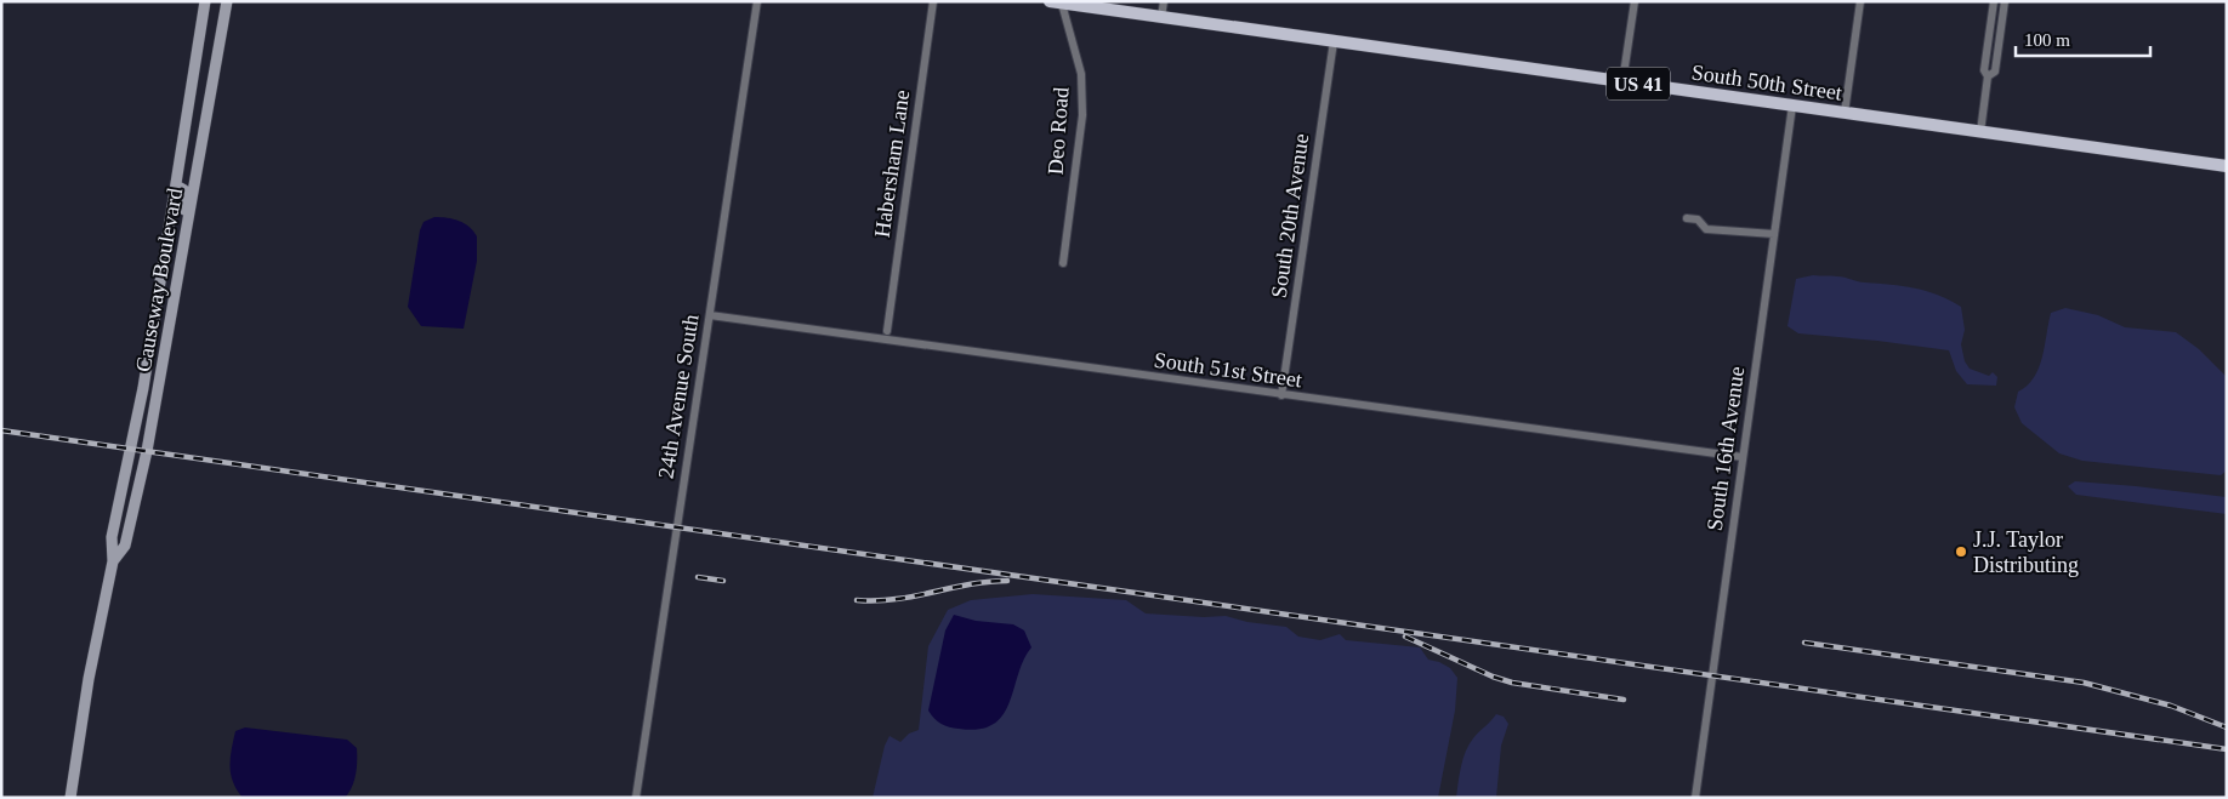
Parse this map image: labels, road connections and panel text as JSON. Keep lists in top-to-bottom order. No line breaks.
{"streets":{"main road":["South 50th Street","US 41","Causeway Boulevard"],"street":["Deo Road","Habersham Lane","South 20th Avenue","South 51st Street","24th Avenue South","South 16th Avenue"]},"crossings":[["South 50th Street","Deo Road"],["South 50th Street","South 20th Avenue"],["South 50th Street","South 16th Avenue"],["South 20th Avenue","South 51st Street"],["South 51st Street","24th Avenue South"],["South 51st Street","South 16th Avenue"]],"places":["J.J. Taylor Distributing"],"scale_bar":"100 m"}
